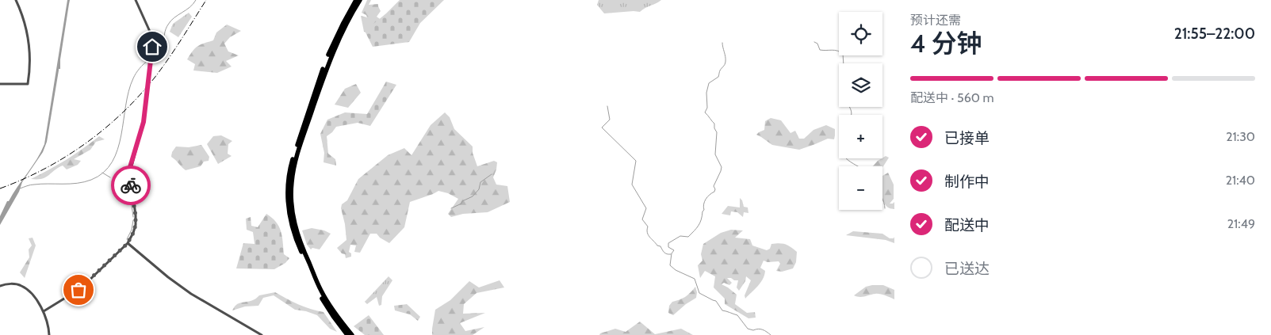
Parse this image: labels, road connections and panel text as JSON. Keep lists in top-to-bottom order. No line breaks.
{"page":{"heading":["4 分钟","预计还需","21:55–22:00"],"map_buttons":["+","−"],"bar":"配送中 · 560 m","list":[["已接单","21:30"],["制作中","21:40"],["配送中","21:49"],"已送达"]}}
